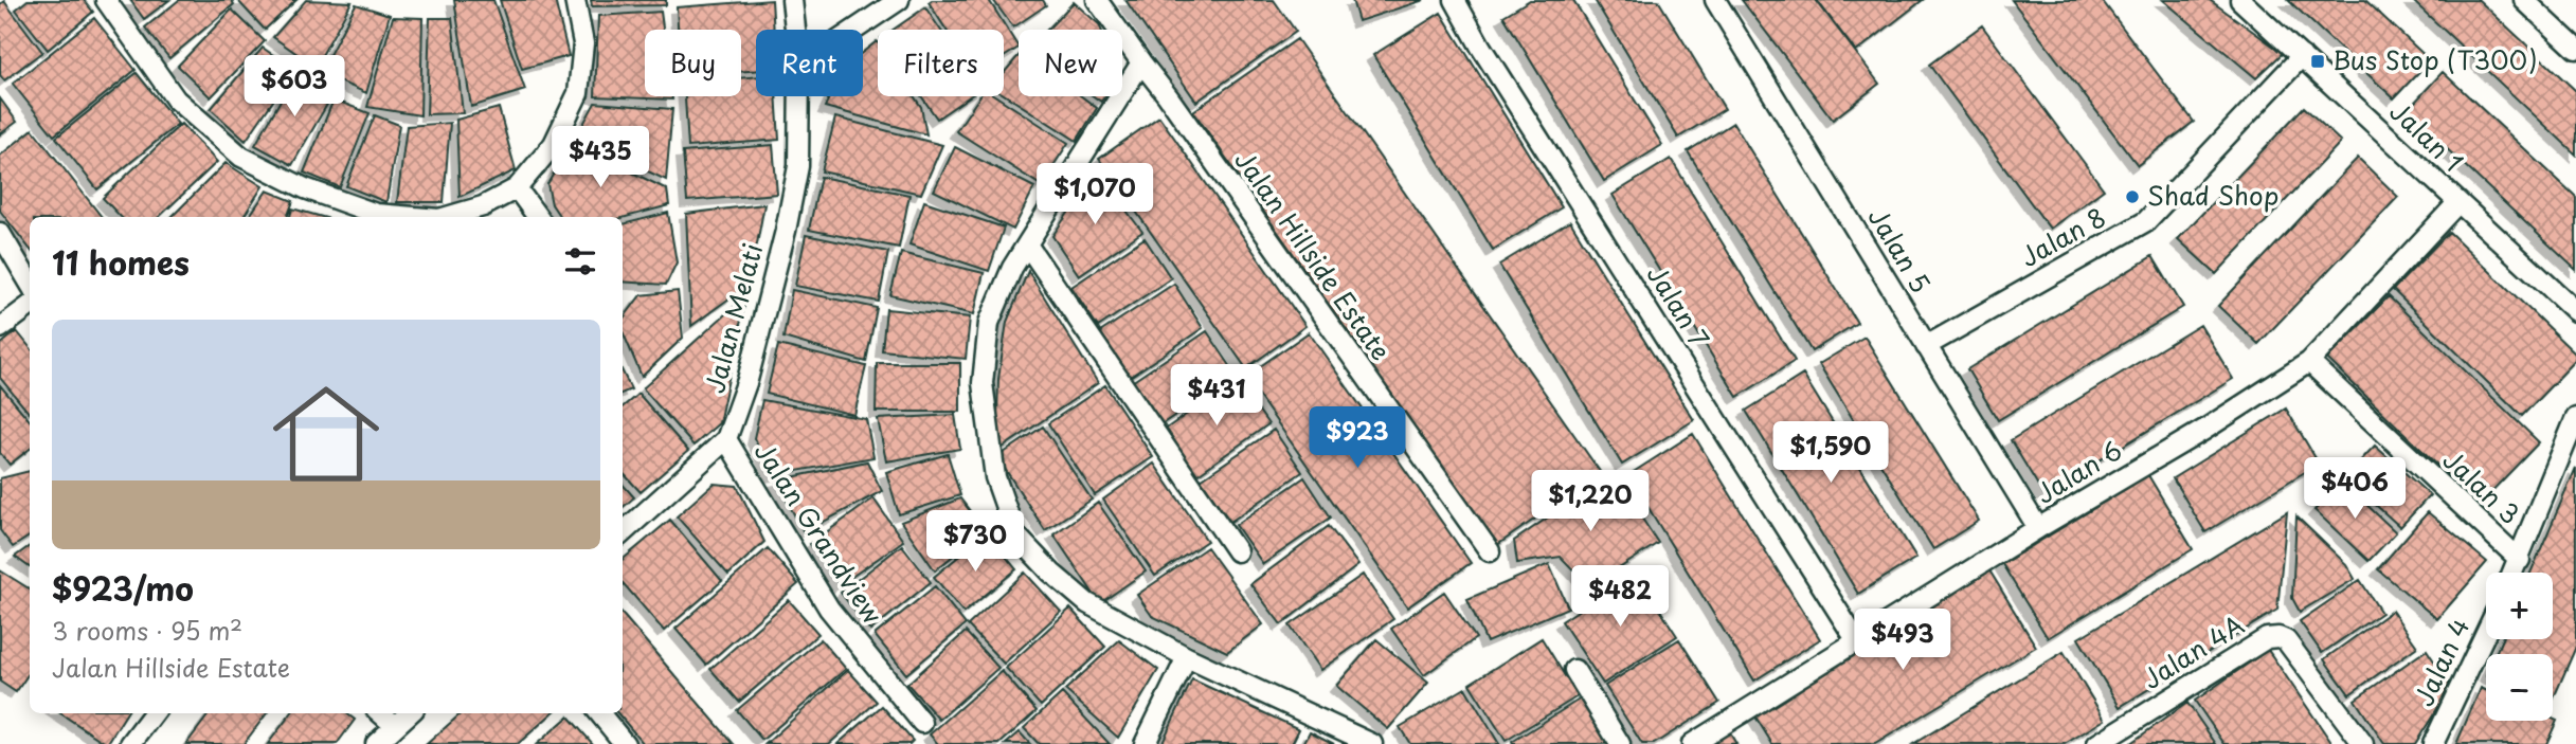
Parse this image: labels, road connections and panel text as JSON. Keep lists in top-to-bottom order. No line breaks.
{"streets":{"street":["Jalan 1","Jalan 8","Jalan 5","Jalan Hillside Estate","Jalan 7","Jalan Melati","Jalan 6","Jalan 3","Jalan Grandview","Jalan 4A","Jalan 4"]},"crossings":[["Jalan 1","Jalan 8"],["Jalan 1","Jalan 6"],["Jalan 8","Jalan 5"],["Jalan 5","Jalan 6"],["Jalan 7","Jalan 6"],["Jalan Melati","Jalan Grandview"],["Jalan 6","Jalan 3"]],"places":{"transit":["Bus Stop (T300)"],"other":["Shad Shop"]},"page":{"chip":["Buy","Rent","Filters","New"],"price":["$603","$435","$1,070","$431","$923","$1,590","$406","$1,220","$730","$482","$493"],"heading":"11 homes","list":[{"name":"$923/mo","note":"3 rooms · 95 m² · Jalan Hillside Estate"}],"map_buttons":["+","−"]}}
